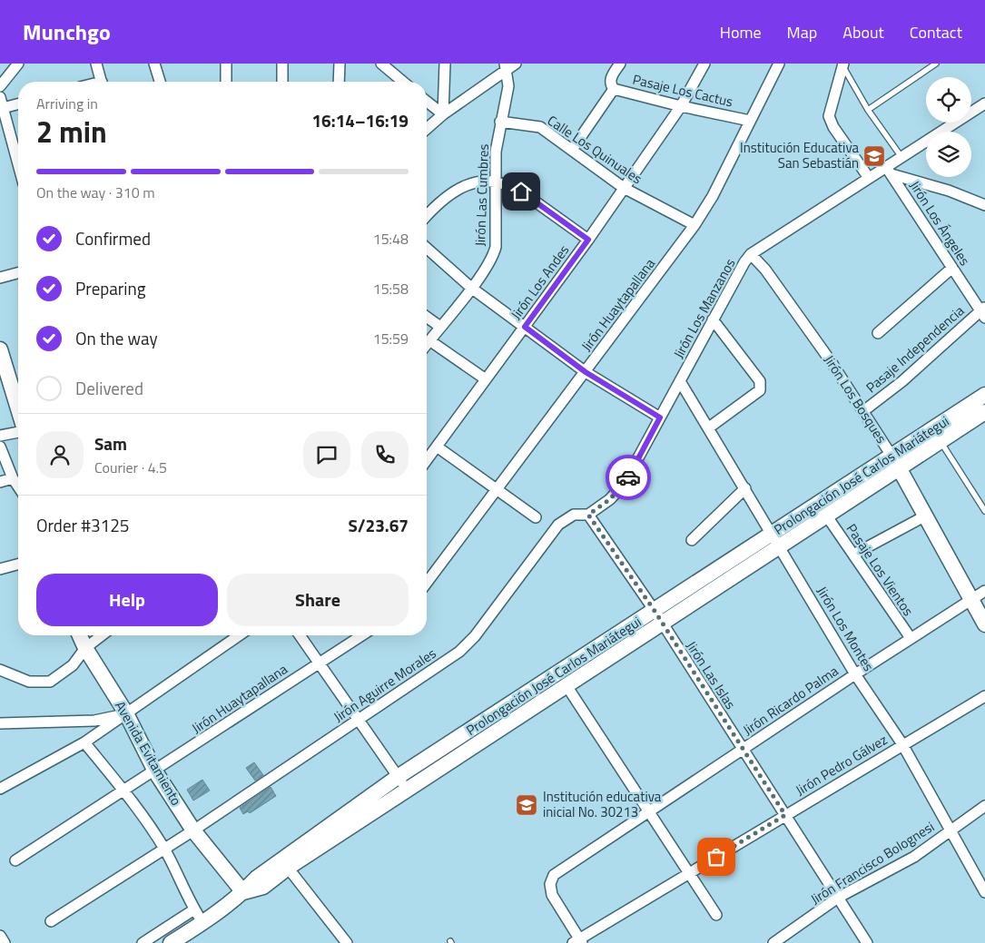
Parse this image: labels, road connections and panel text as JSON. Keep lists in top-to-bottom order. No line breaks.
{"streets":{"street":["Pasaje Los Cactus","Calle Los Quinuales","Jirón Las Cumbres","Jirón Los Ángeles","Jirón Los Andes","Jirón Huaytapallana","Jirón Los Manzanos","Pasaje Independencia","Jirón Los Bosques","Prolongación José Carlos Mariátegui","Pasaje Los Vientos","Jirón Los Montes","Jirón Las Islas","Jirón Aguirre Morales","Jirón Ricardo Palma","Avenida Evitamiento","Jirón Pedro Gálvez","Jirón Francisco Bolognesi"]},"crossings":[["Pasaje Los Cactus","Jirón Los Andes"],["Pasaje Los Cactus","Jirón Huaytapallana"],["Calle Los Quinuales","Jirón Las Cumbres"],["Calle Los Quinuales","Jirón Los Andes"],["Calle Los Quinuales","Jirón Huaytapallana"],["Jirón Los Ángeles","Jirón Los Manzanos"],["Jirón Los Ángeles","Pasaje Independencia"],["Jirón Huaytapallana","Avenida Evitamiento"],["Jirón Los Manzanos","Jirón Los Bosques"],["Jirón Los Manzanos","Jirón Los Montes"],["Jirón Los Manzanos","Jirón Las Islas"],["Jirón Los Manzanos","Jirón Aguirre Morales"],["Pasaje Independencia","Jirón Los Bosques"],["Jirón Los Bosques","Prolongación José Carlos Mariátegui"],["Jirón Los Bosques","Jirón Ricardo Palma"],["Prolongación José Carlos Mariátegui","Pasaje Los Vientos"],["Prolongación José Carlos Mariátegui","Jirón Los Montes"],["Prolongación José Carlos Mariátegui","Jirón Las Islas"],["Prolongación José Carlos Mariátegui","Avenida Evitamiento"],["Pasaje Los Vientos","Jirón Ricardo Palma"],["Jirón Los Montes","Jirón Ricardo Palma"],["Jirón Los Montes","Jirón Pedro Gálvez"],["Jirón Los Montes","Jirón Francisco Bolognesi"],["Jirón Las Islas","Jirón Aguirre Morales"],["Jirón Las Islas","Jirón Ricardo Palma"],["Jirón Las Islas","Jirón Pedro Gálvez"],["Jirón Las Islas","Jirón Francisco Bolognesi"],["Jirón Aguirre Morales","Avenida Evitamiento"],["Jirón Ricardo Palma","Jirón Pedro Gálvez"]],"places":{"school or university":["Institución Educativa San Sebastián","Institución educativa inicial No. 30213"]},"page":{"header":"Munchgo","nav":["Home","Map","About","Contact"],"heading":["2 min","Arriving in","16:14–16:19"],"panel":["Sam","Courier · 4.5","Order #3125","S/23.67"],"bar":"On the way · 310 m","list":[["Confirmed","15:48"],["Preparing","15:58"],["On the way","15:59"],"Delivered"],"buttons":["Help","Share"]}}
